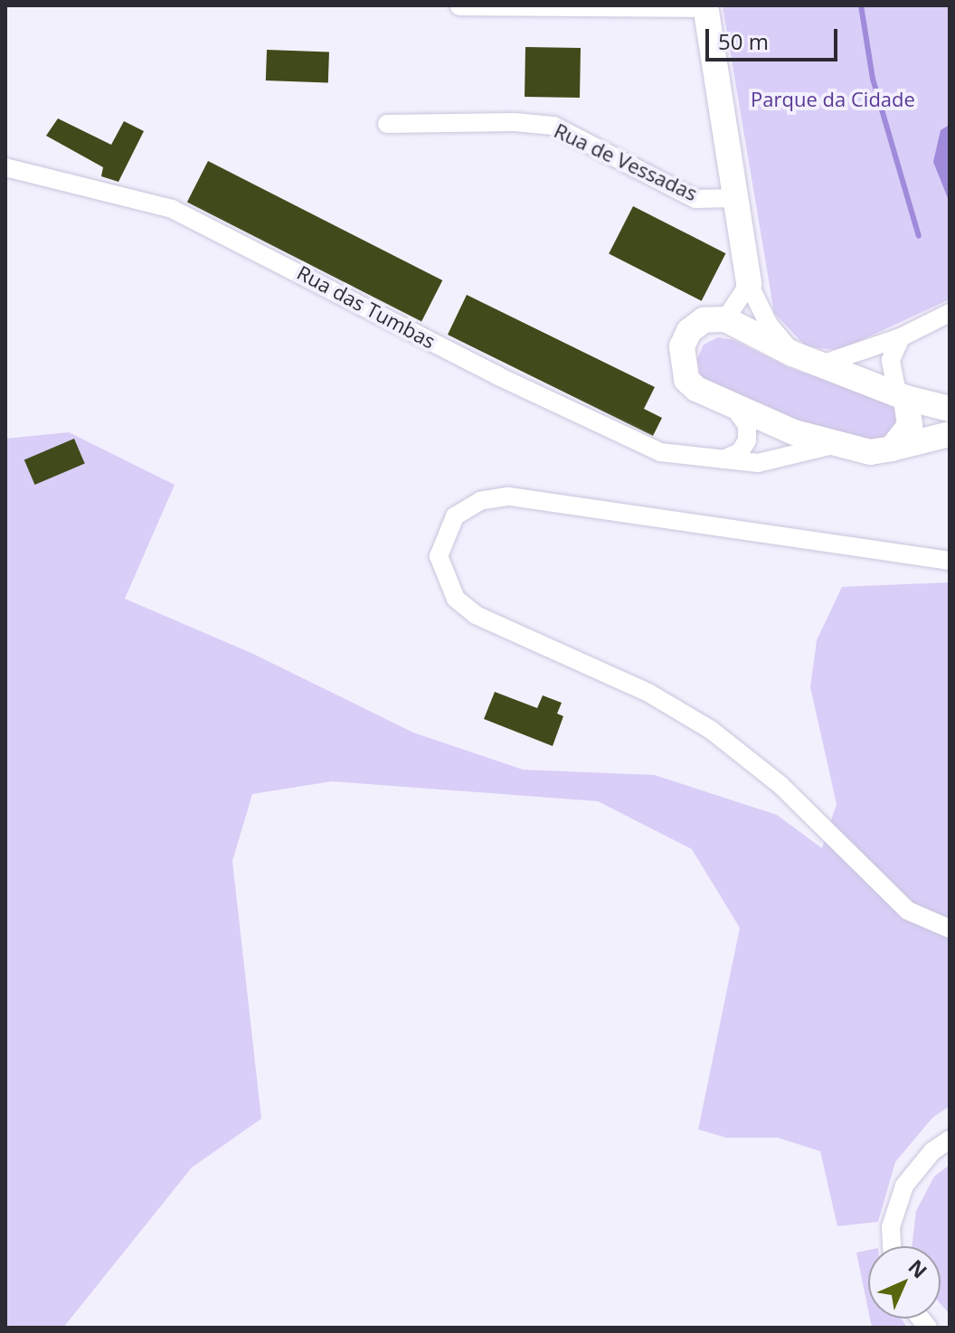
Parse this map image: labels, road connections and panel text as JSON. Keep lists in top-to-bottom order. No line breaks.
{"streets":{"street":["Rua de Vessadas","Rua das Tumbas"]},"parks":["Parque da Cidade"],"scale_bar":"50 m","north":"top right"}
